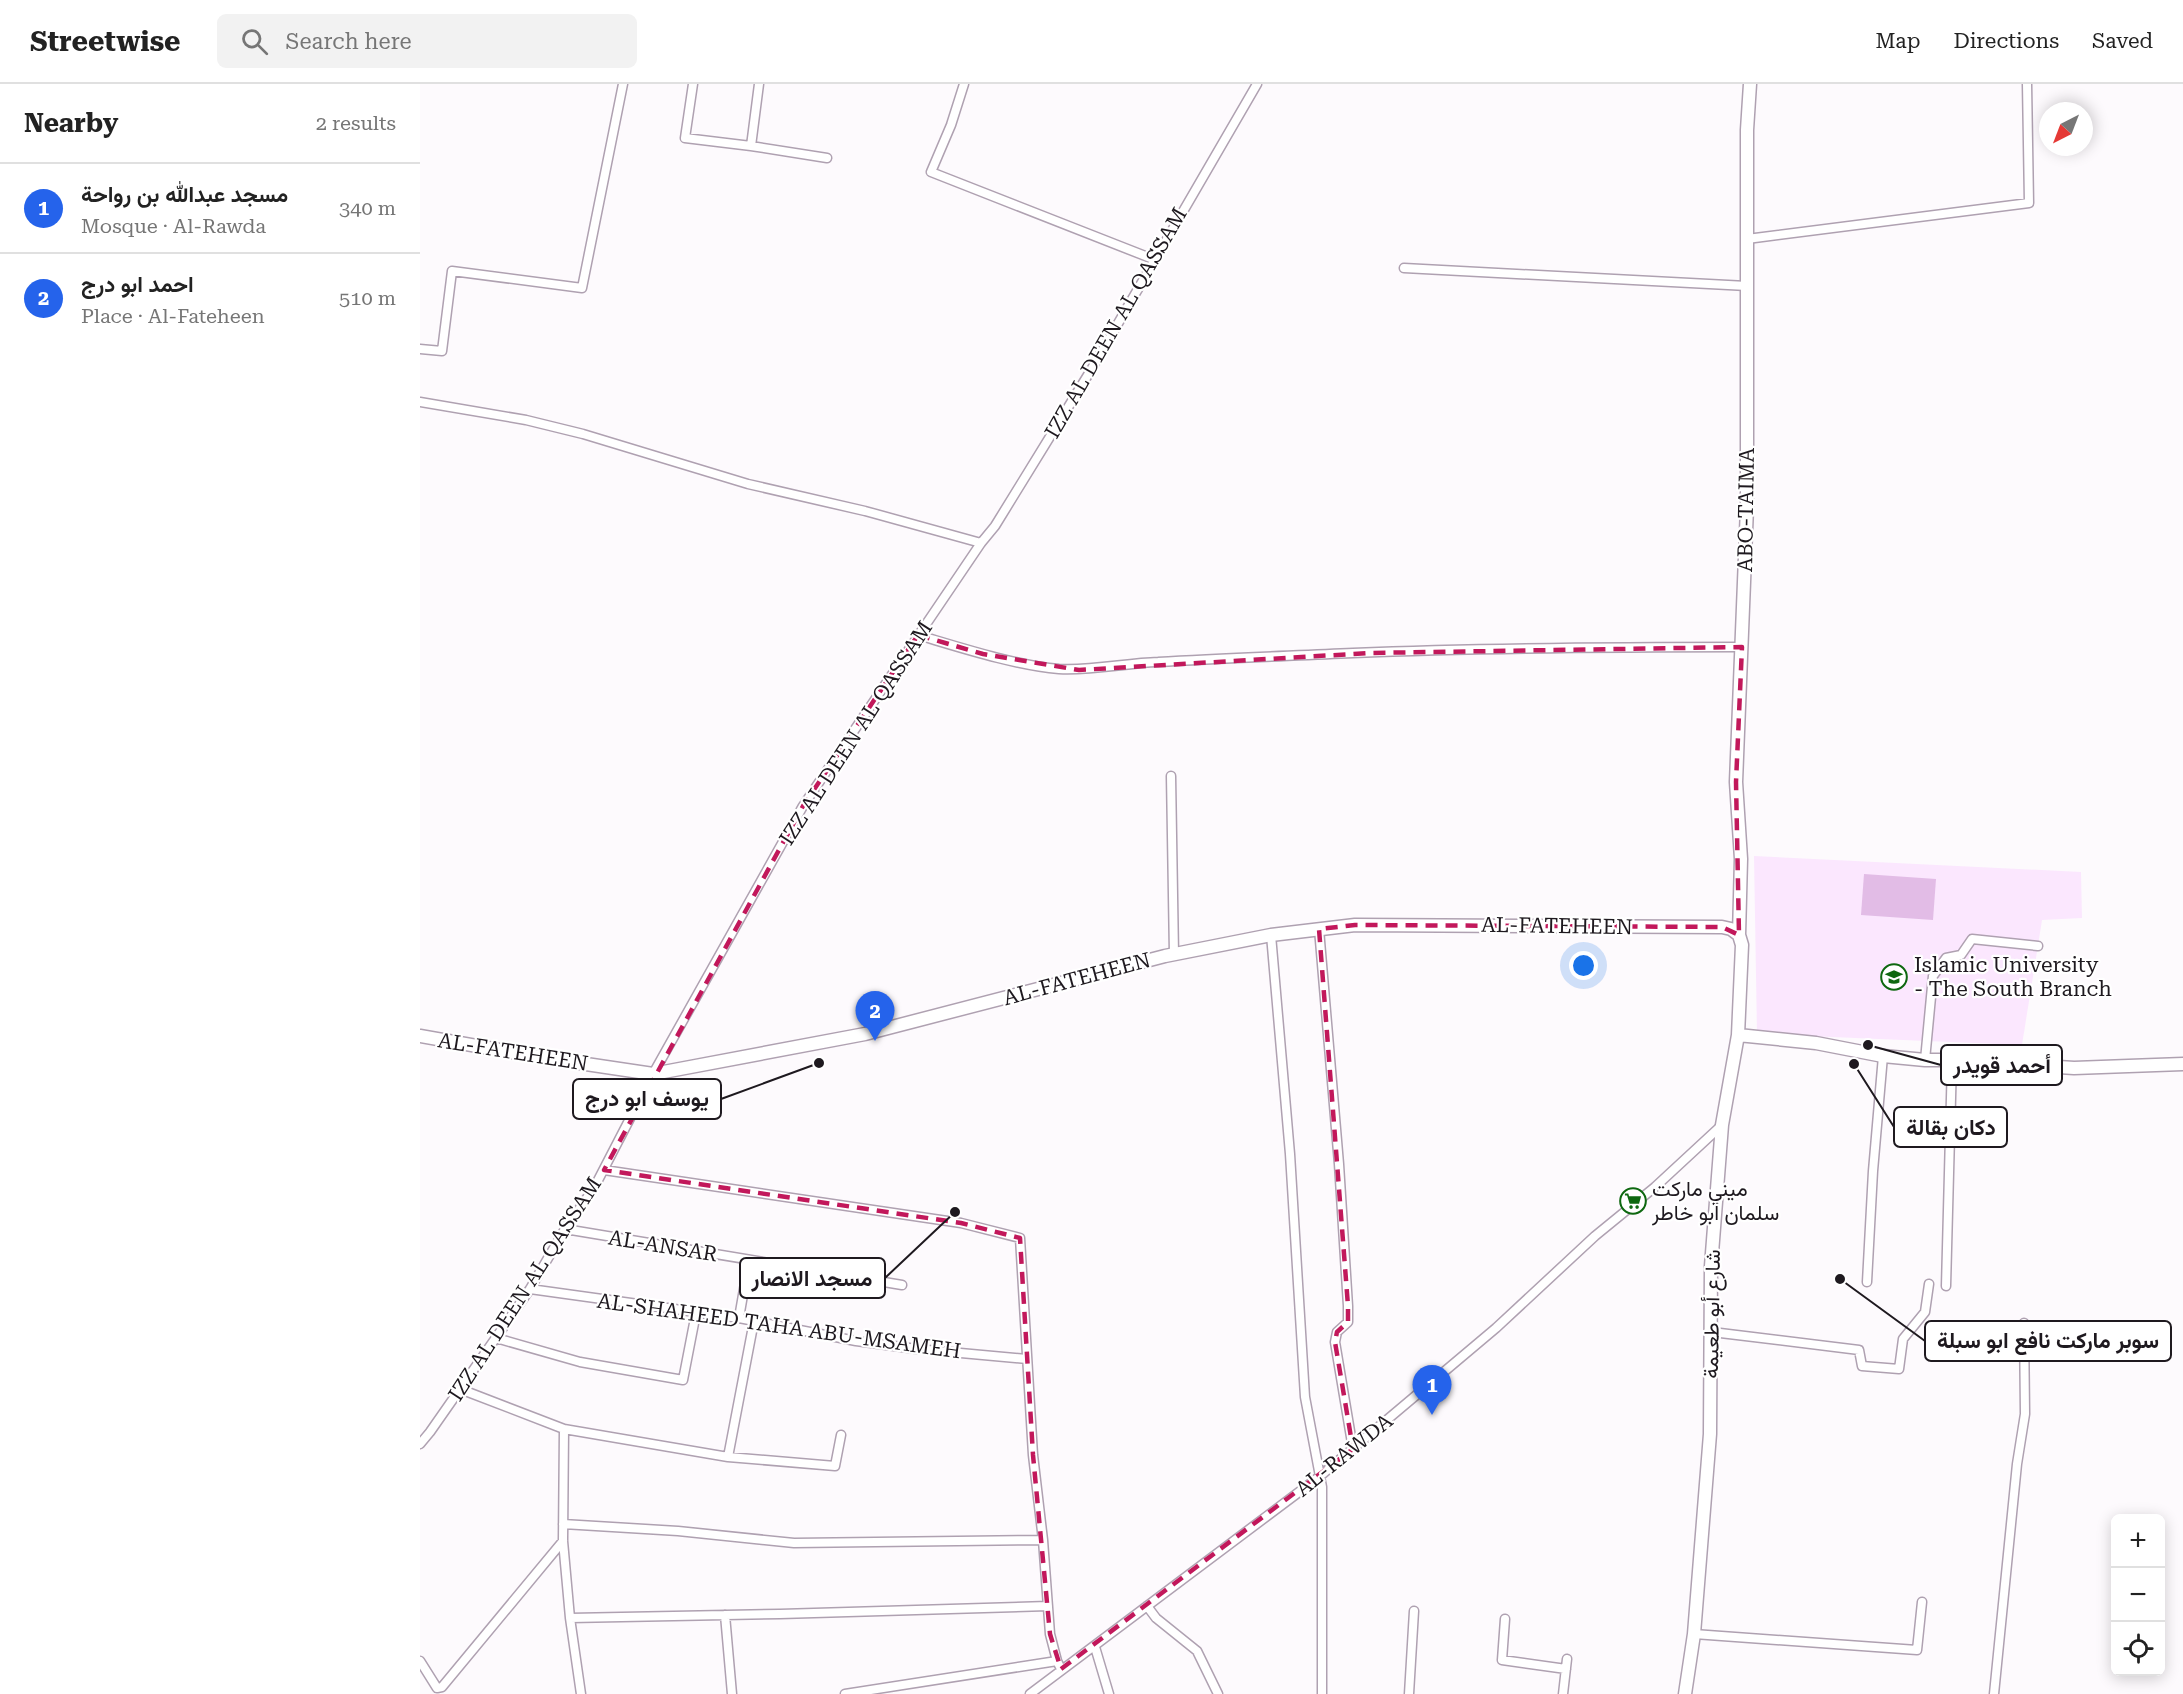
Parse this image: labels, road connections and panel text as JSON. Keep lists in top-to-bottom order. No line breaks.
{"streets":{"street":["IZZ AL DEEN AL QASSAM","ABO-TAIMA","AL-FATEHEEN","AL-ANSAR","شارع أبو طعيمة","AL-SHAHEED TAHA ABU-MSAMEH","AL-RAWDA"]},"crossings":[["IZZ AL DEEN AL QASSAM","AL-FATEHEEN"],["IZZ AL DEEN AL QASSAM","AL-ANSAR"],["IZZ AL DEEN AL QASSAM","AL-SHAHEED TAHA ABU-MSAMEH"],["ABO-TAIMA","AL-FATEHEEN"],["ABO-TAIMA","شارع أبو طعيمة"],["AL-FATEHEEN","شارع أبو طعيمة"],["شارع أبو طعيمة","AL-RAWDA"]],"places":{"school or university":["Islamic University - The South Branch"],"other":["أحمد قويدر","يوسف ابو درج","دكان بقالة","مسجد الانصار","سوبر ماركت نافع ابو سبلة"],"supermarket":["ميني ماركت سلمان ابو خاطر"]},"north":"bottom left","page":{"header":"Streetwise","search":"Search here","nav":["Map","Directions","Saved"],"heading":["Nearby","2 results"],"list":[{"mark":"1","name":"مسجد عبدالله بن رواحة","note":"Mosque · Al-Rawda","value":"340 m"},{"mark":"2","name":"احمد ابو درج","note":"Place · Al-Fateheen","value":"510 m"}],"pins":["2","1"],"map_buttons":["+","−"]}}
